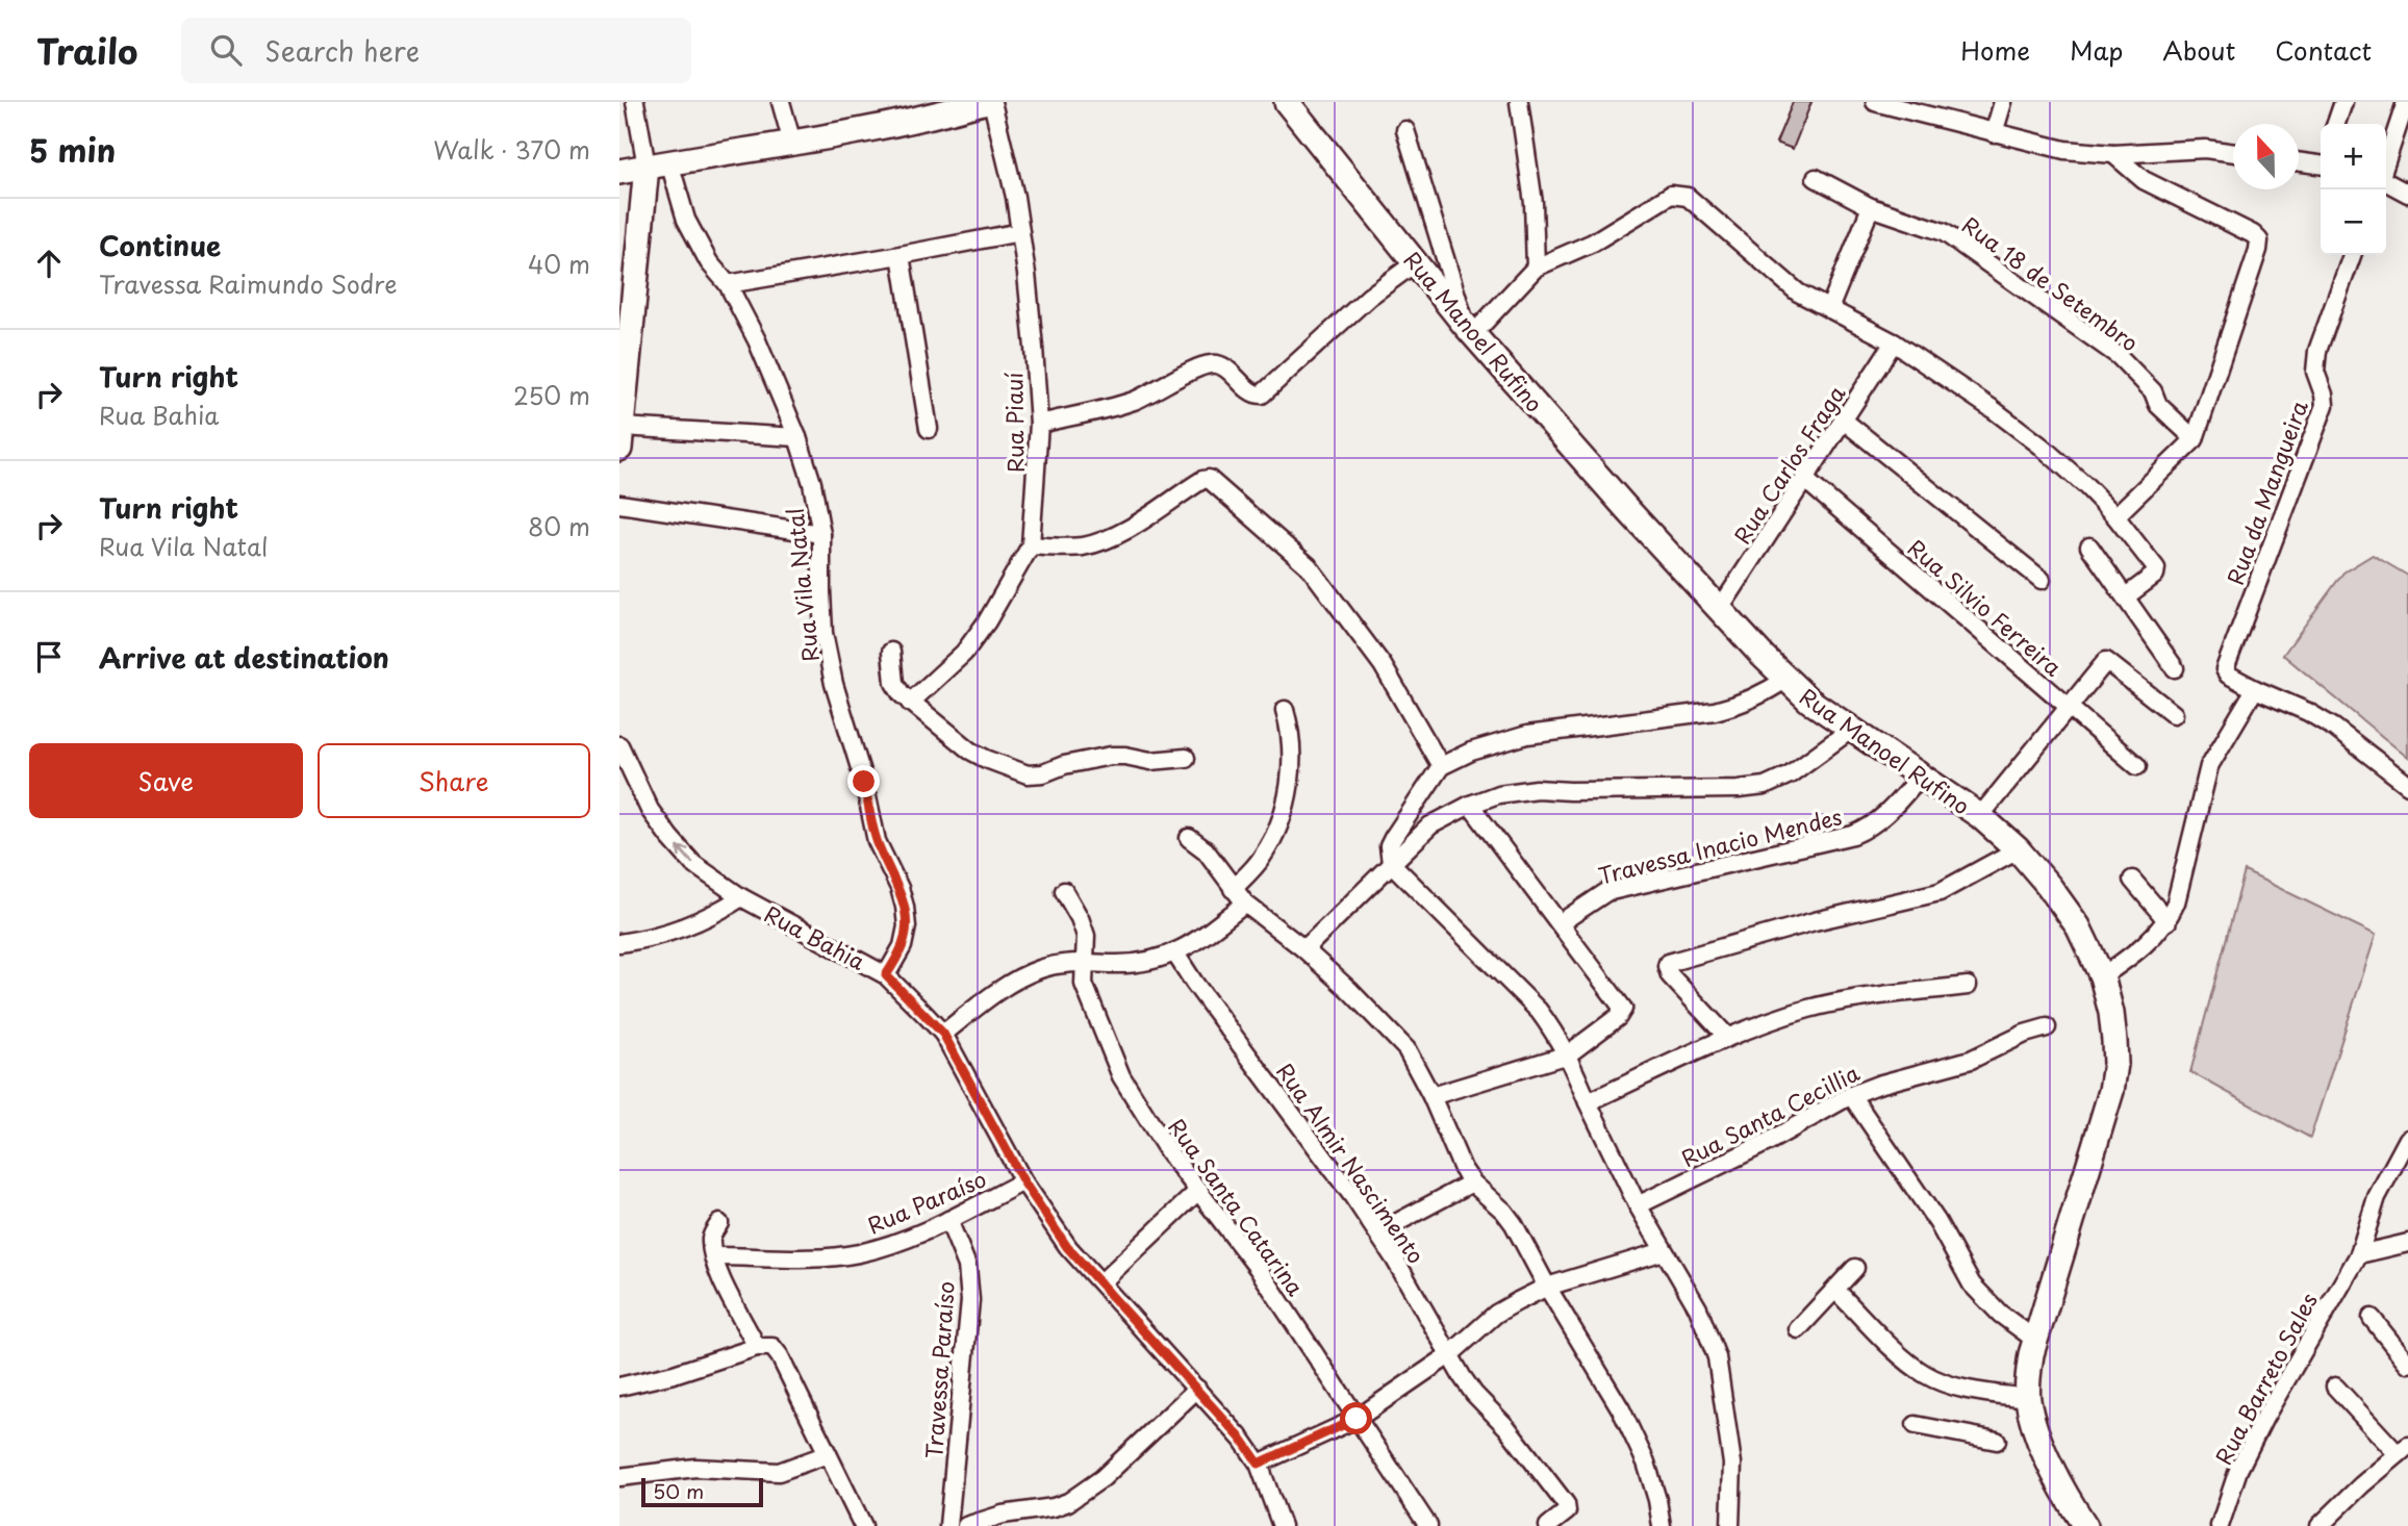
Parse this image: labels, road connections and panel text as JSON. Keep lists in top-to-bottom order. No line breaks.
{"streets":{"main road":["Rua Manoel Rufino"],"street":["Rua 18 de Setembro","Rua Piauí","Rua Carlos Fraga","Rua da Mangueira","Rua Vila Natal","Rua Silvio Ferreira","Travessa Inacio Mendes","Rua Bahia","Rua Santa Cecillia","Rua Almir Nascimento","Rua Paraíso","Rua Santa Catarina","Travessa Paraíso","Rua Barreto Sales"]},"crossings":[["Rua Manoel Rufino","Rua Carlos Fraga"],["Rua Manoel Rufino","Travessa Inacio Mendes"],["Rua Carlos Fraga","Rua Silvio Ferreira"],["Rua Vila Natal","Rua Bahia"],["Rua Bahia","Rua Paraíso"],["Rua Paraíso","Travessa Paraíso"]],"scale_bar":"50 m","north":"top","page":{"header":"Trailo","search":"Search here","nav":["Home","Map","About","Contact"],"heading":["5 min","Walk · 370 m"],"map_buttons":["+","−"],"list":[["Continue","Travessa Raimundo Sodre","40 m"],["Turn right","Rua Bahia","250 m"],["Turn right","Rua Vila Natal","80 m"],"Arrive at destination"],"buttons":["Save","Share"],"scale":"50 m"}}
